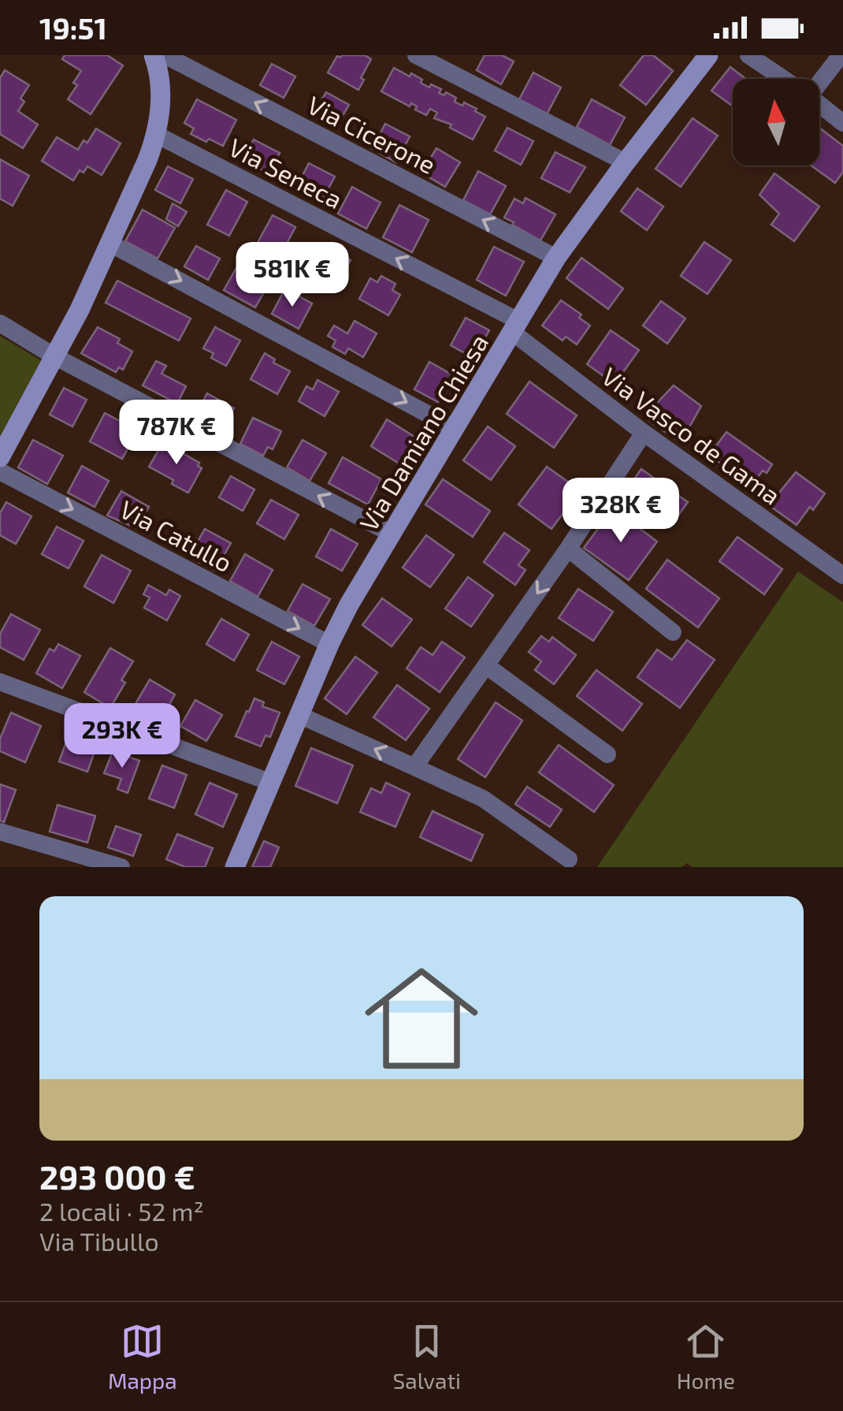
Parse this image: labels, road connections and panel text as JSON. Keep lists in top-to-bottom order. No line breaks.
{"streets":{"street":["Via Cicerone","Via Seneca","Via Damiano Chiesa","Via Vasco de Gama","Via Catullo"]},"crossings":[["Via Cicerone","Via Damiano Chiesa"],["Via Seneca","Via Damiano Chiesa"],["Via Seneca","Via Vasco de Gama"],["Via Damiano Chiesa","Via Vasco de Gama"],["Via Damiano Chiesa","Via Catullo"]],"north":"top","page":{"status":"19:51","price":["581K €","787K €","328K €","293K €"],"list":[{"name":"293 000 €","note":"2 locali · 52 m² · Via Tibullo"}],"tabs":["Mappa","Salvati","Home"]}}
